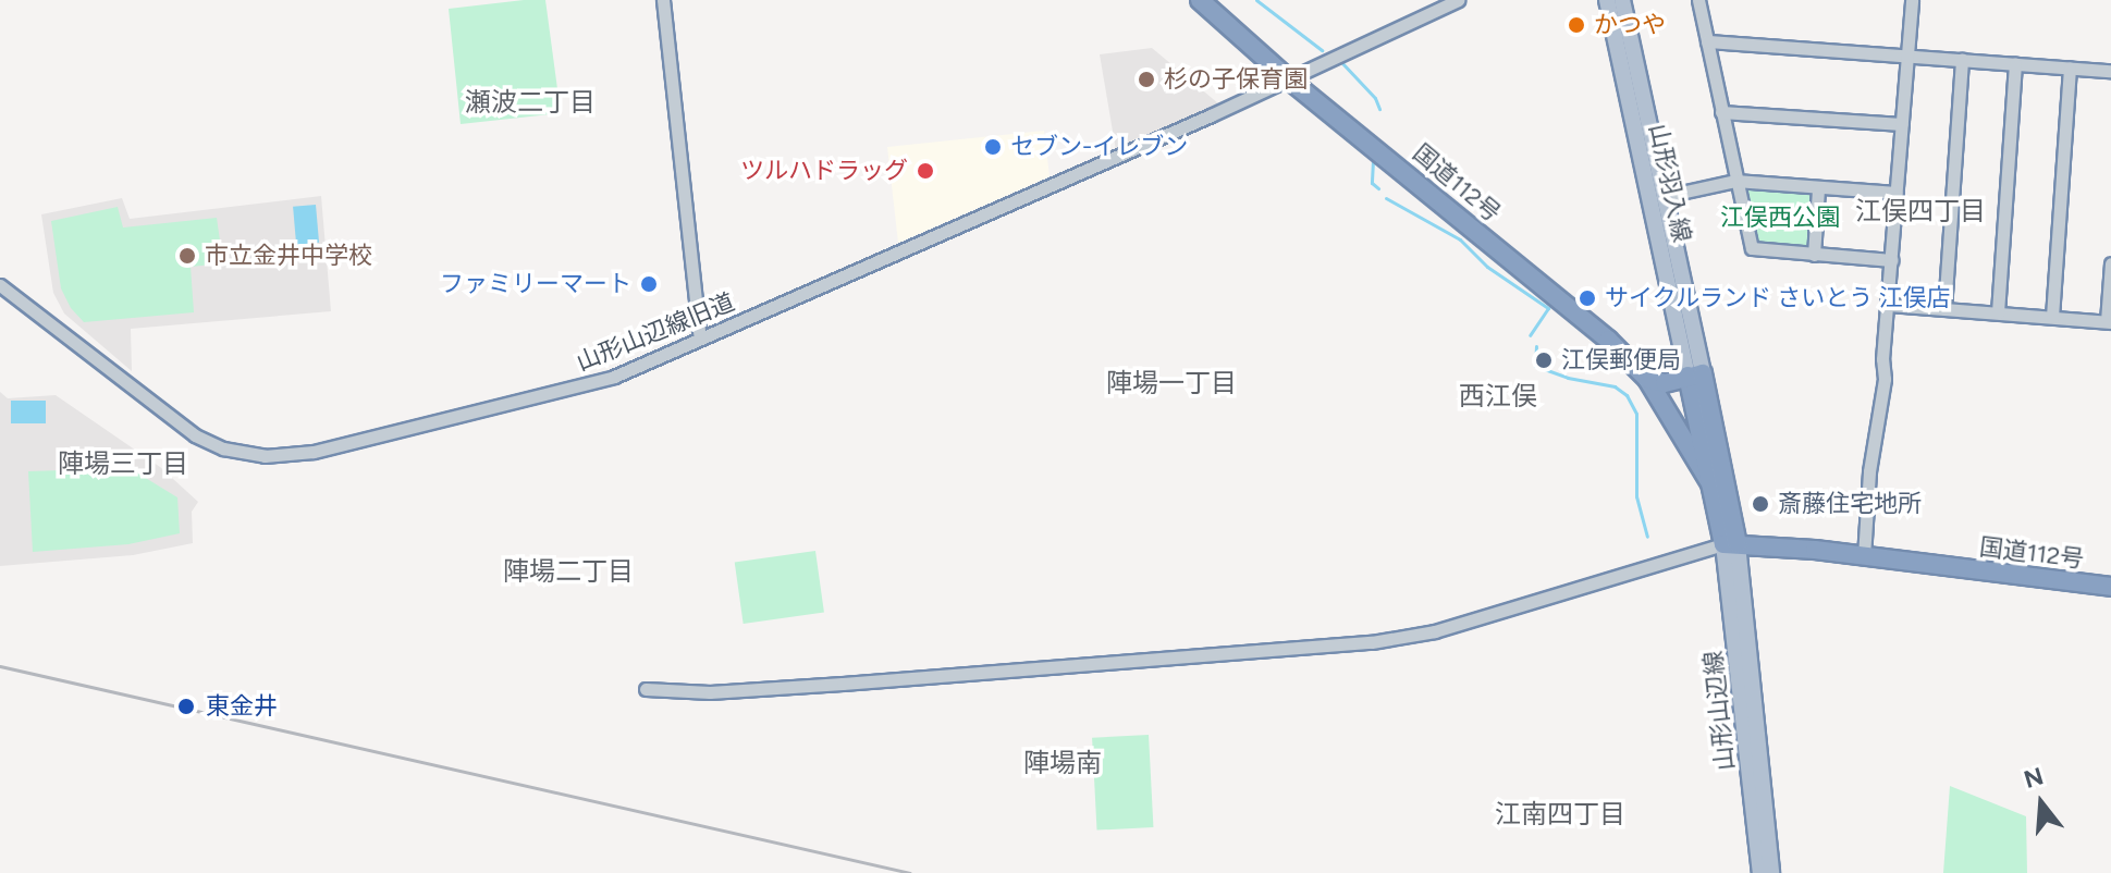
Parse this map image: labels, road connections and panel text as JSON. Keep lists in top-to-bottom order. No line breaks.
{"streets":{"highway":["国道112号"],"main road":["山形羽入線","山形山辺線"],"street":["山形山辺線旧道"]},"crossings":[["国道112号","山形山辺線旧道"],["国道112号","山形山辺線"]],"districts":["瀬波二丁目","江俣四丁目","陣場一丁目","西江俣","陣場三丁目","陣場二丁目","陣場南","江南四丁目"],"parks":["江俣西公園"],"places":["かつや","杉の子保育園","セブン-イレブン","ツルハドラッグ","市立金井中学校","ファミリーマート","サイクルランド さいとう 江俣店","江俣郵便局","斎藤住宅地所","東金井"],"north":"top"}
